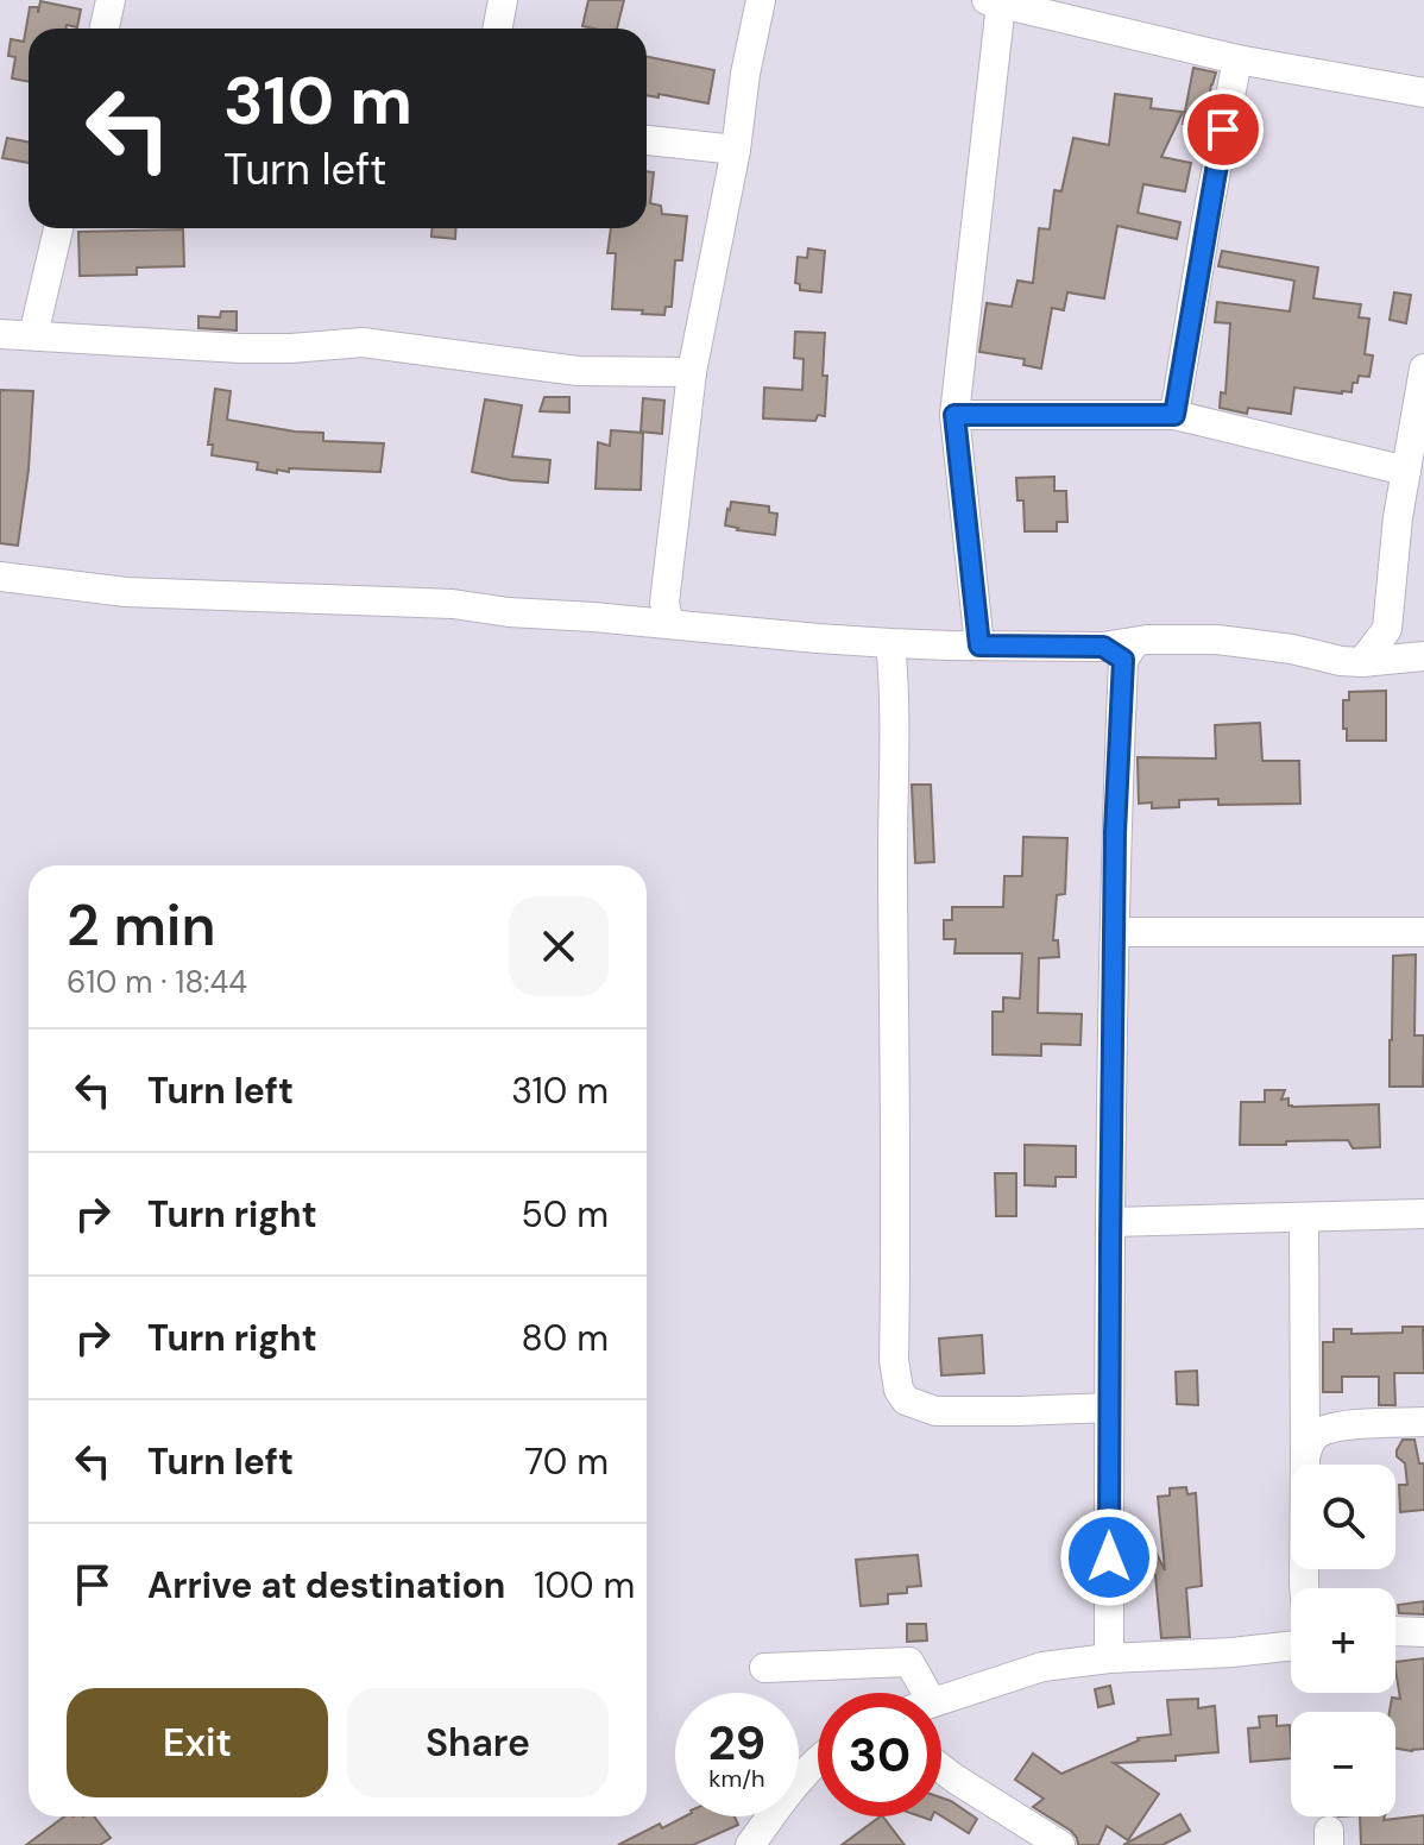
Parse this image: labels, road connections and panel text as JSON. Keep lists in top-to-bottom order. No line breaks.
{"page":{"turn":["310 m","Turn left"],"heading":["2 min","610 m · 18:44"],"list":[{"name":"Turn left","value":"310 m"},{"name":"Turn right","value":"50 m"},{"name":"Turn right","value":"80 m"},{"name":"Turn left","value":"70 m"},{"name":"Arrive at destination","value":"100 m"}],"map_buttons":["+","−"],"buttons":["Exit","Share"],"speed":"29 km/h","limit":"30"}}
